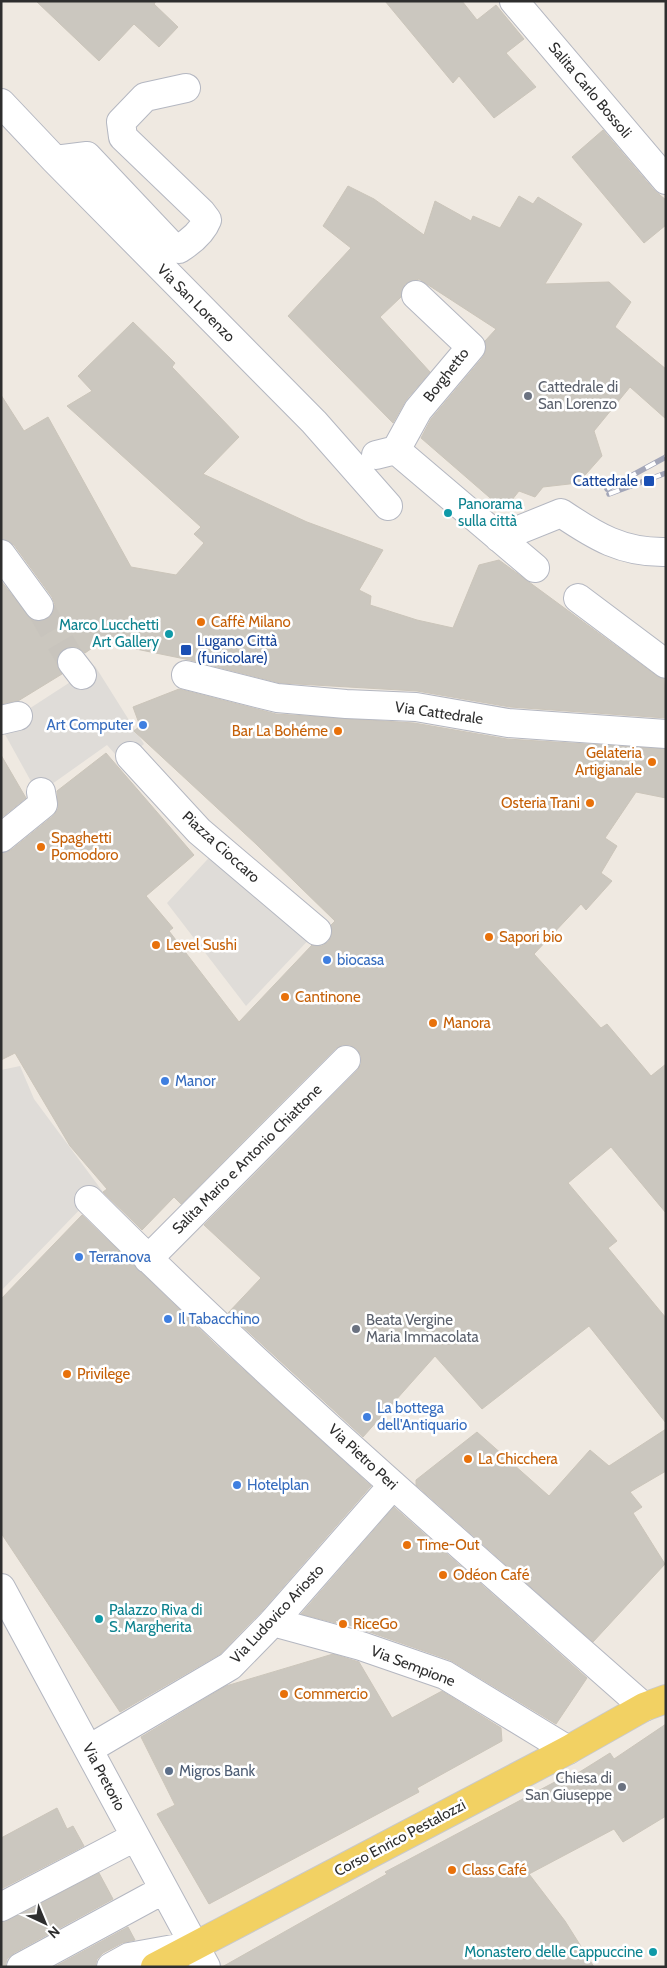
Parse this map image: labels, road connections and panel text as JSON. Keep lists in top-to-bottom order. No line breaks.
{"streets":{"main road":["Corso Enrico Pestalozzi"],"street":["Salita Carlo Bossoli","Via San Lorenzo","Borghetto","Via Cattedrale","Piazza Cioccaro","Salita Mario e Antonio Chiattone","Via Pietro Peri","Via Ludovico Ariosto","Via Sempione","Via Pretorio"]},"crossings":[["Salita Mario e Antonio Chiattone","Via Pietro Peri"],["Via Pietro Peri","Via Ludovico Ariosto"],["Via Pietro Peri","Corso Enrico Pestalozzi"],["Via Ludovico Ariosto","Via Sempione"],["Via Ludovico Ariosto","Via Pretorio"],["Via Sempione","Corso Enrico Pestalozzi"],["Via Pretorio","Corso Enrico Pestalozzi"]],"places":{"other":["Cattedrale di San Lorenzo","Panorama sulla città","Caffè Milano","Marco Lucchetti Art Gallery","Art Computer","Bar La Bohéme","Gelateria Artigianale","Osteria Trani","Spaghetti Pomodoro","Sapori bio","Level Sushi","biocasa","Cantinone","Manora","Manor","Terranova","Il Tabacchino","Beata Vergine Maria Immacolata","Privilege","La bottega dell'Antiquario","La Chicchera","Hotelplan","Time-Out","Odéon Café","Palazzo Riva di S. Margherita","RiceGo","Commercio","Migros Bank","Chiesa di San Giuseppe","Class Café","Monastero delle Cappuccine"],"transit":["Cattedrale","Lugano Città (funicolare)"]},"north":"bottom right"}
